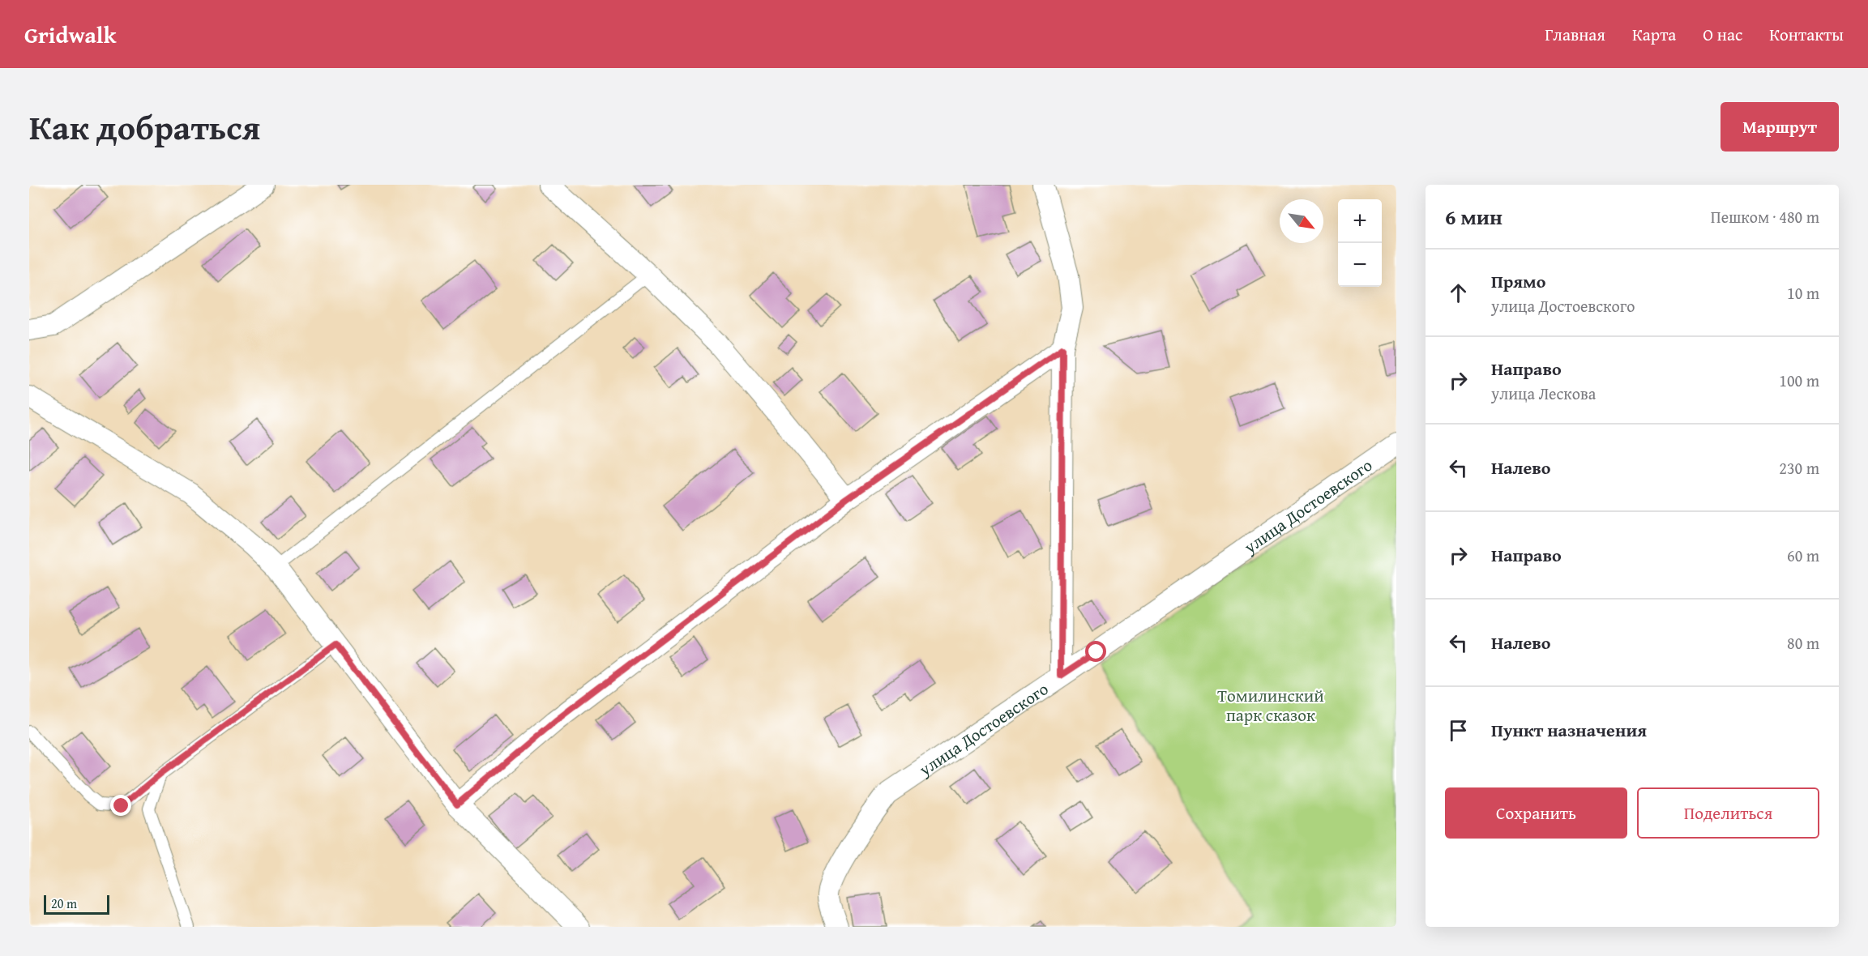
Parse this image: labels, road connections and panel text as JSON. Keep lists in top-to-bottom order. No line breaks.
{"streets":{"street":["улица Достоевского"]},"parks":["Томилинский парк сказок"],"scale_bar":"20 m","north":"bottom right","page":{"header":"Gridwalk","nav":["Главная","Карта","О нас","Контакты"],"title":"Как добраться","buttons":["Маршрут",["Сохранить","Поделиться"]],"heading":["6 мин","Пешком · 480 m"],"map_buttons":["+","−"],"list":[["Прямо","улица Достоевского","10 m"],["Направо","улица Лескова","100 m"],["Налево","230 m"],["Направо","60 m"],["Налево","80 m"],"Пункт назначения"],"scale":"20 m"}}
